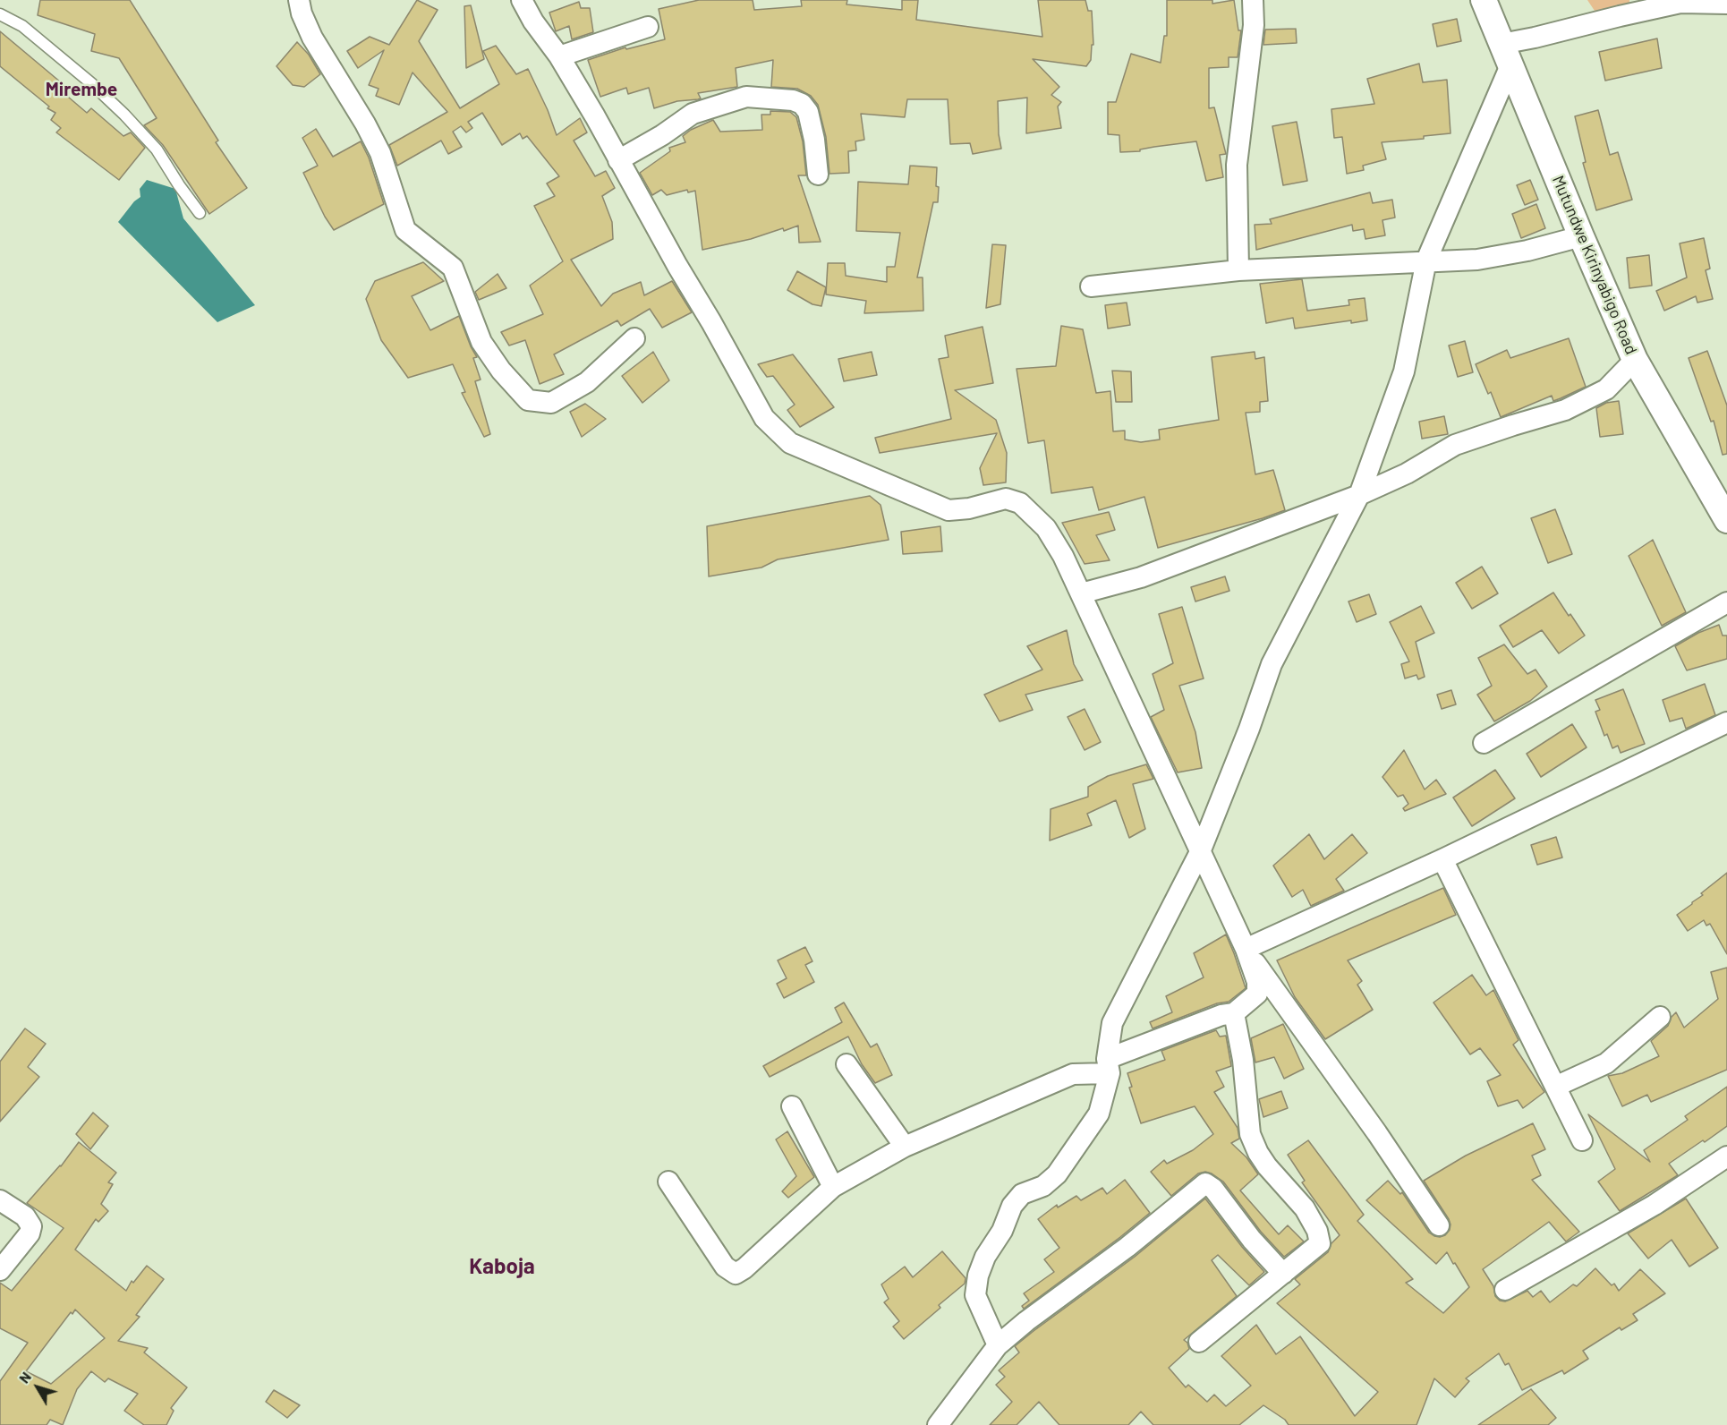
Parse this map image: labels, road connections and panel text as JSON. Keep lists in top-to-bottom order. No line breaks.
{"streets":{"street":["Mutundwe Kirinyabigo Road"]},"districts":["Mirembe","Kaboja"],"north":"top left"}
